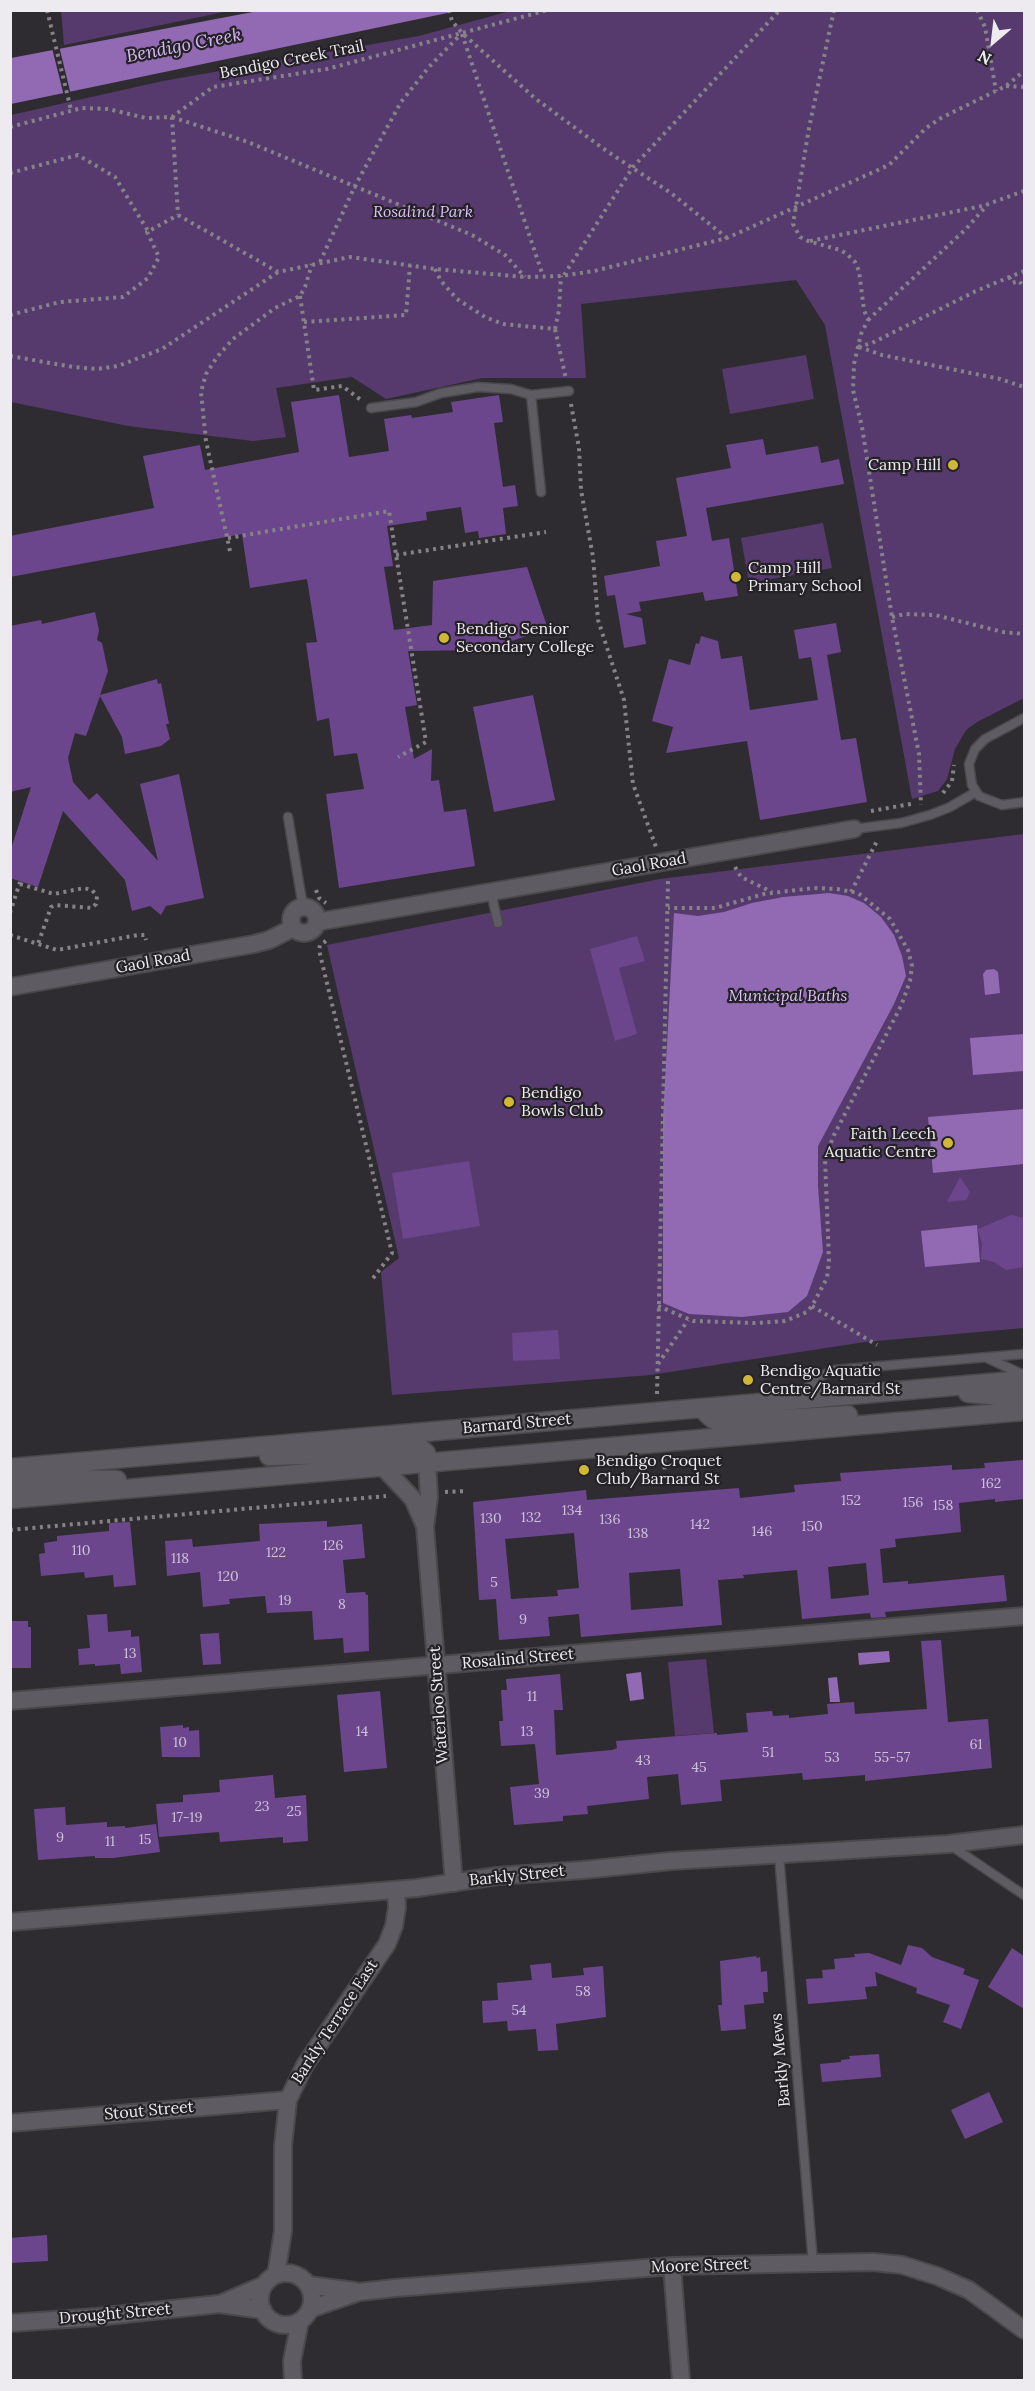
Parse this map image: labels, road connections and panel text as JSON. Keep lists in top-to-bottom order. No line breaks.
{"streets":{"main road":["Barnard Street"],"street":["Gaol Road","Rosalind Street","Waterloo Street","Barkly Street","Barkly Terrace East","Stout Street","Moore Street","Drought Street"],"lane":["Barkly Mews"],"path":["Bendigo Creek Trail"]},"crossings":[["Barnard Street","Waterloo Street"],["Rosalind Street","Waterloo Street"],["Waterloo Street","Barkly Street"],["Barkly Street","Barkly Terrace East"],["Barkly Street","Barkly Mews"],["Barkly Terrace East","Stout Street"],["Barkly Terrace East","Moore Street"],["Barkly Terrace East","Drought Street"],["Barkly Mews","Moore Street"],["Moore Street","Drought Street"]],"water":["Bendigo Creek"],"parks":["Rosalind Park","Municipal Baths"],"places":["Camp Hill","Camp Hill Primary School","Bendigo Senior Secondary College","Bendigo Bowls Club","Faith Leech Aquatic Centre","Bendigo Aquatic Centre/Barnard St","Bendigo Croquet Club/Barnard St"],"house_numbers":["162","152","156","158","134","132","130","136","142","150","146","138","126","110","122","118","120","5","19","8","9","13","11","14","13","10","61","51","53","55-57","43","45","39","23","25","17-19","9","15","11","58","54"],"north":"bottom left"}
